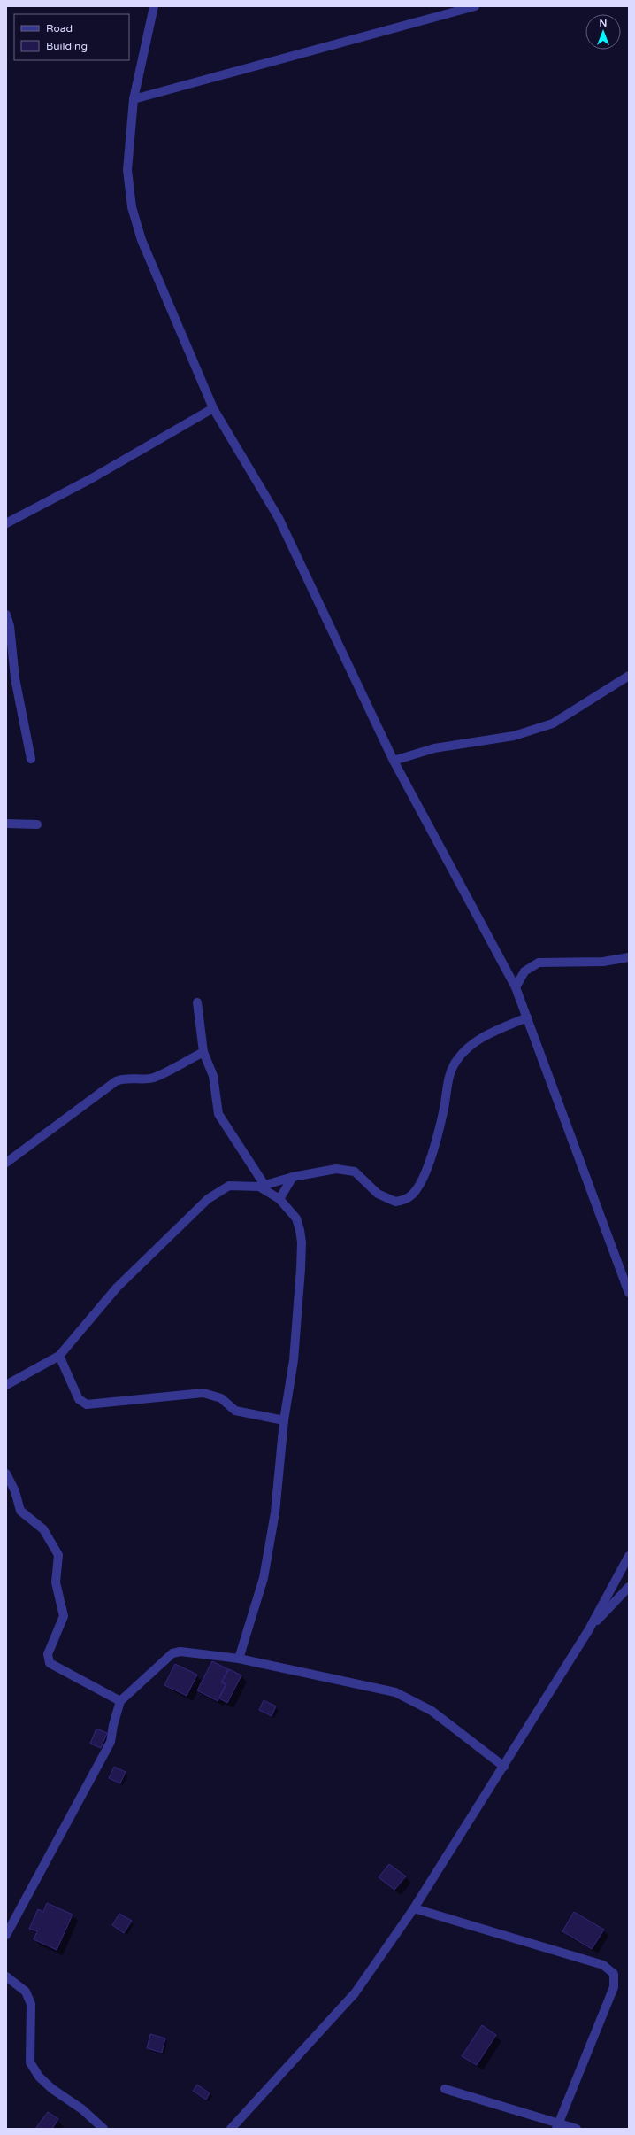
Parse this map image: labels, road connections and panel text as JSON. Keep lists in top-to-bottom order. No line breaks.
{"legend":["Road","Building"],"north":"top"}
